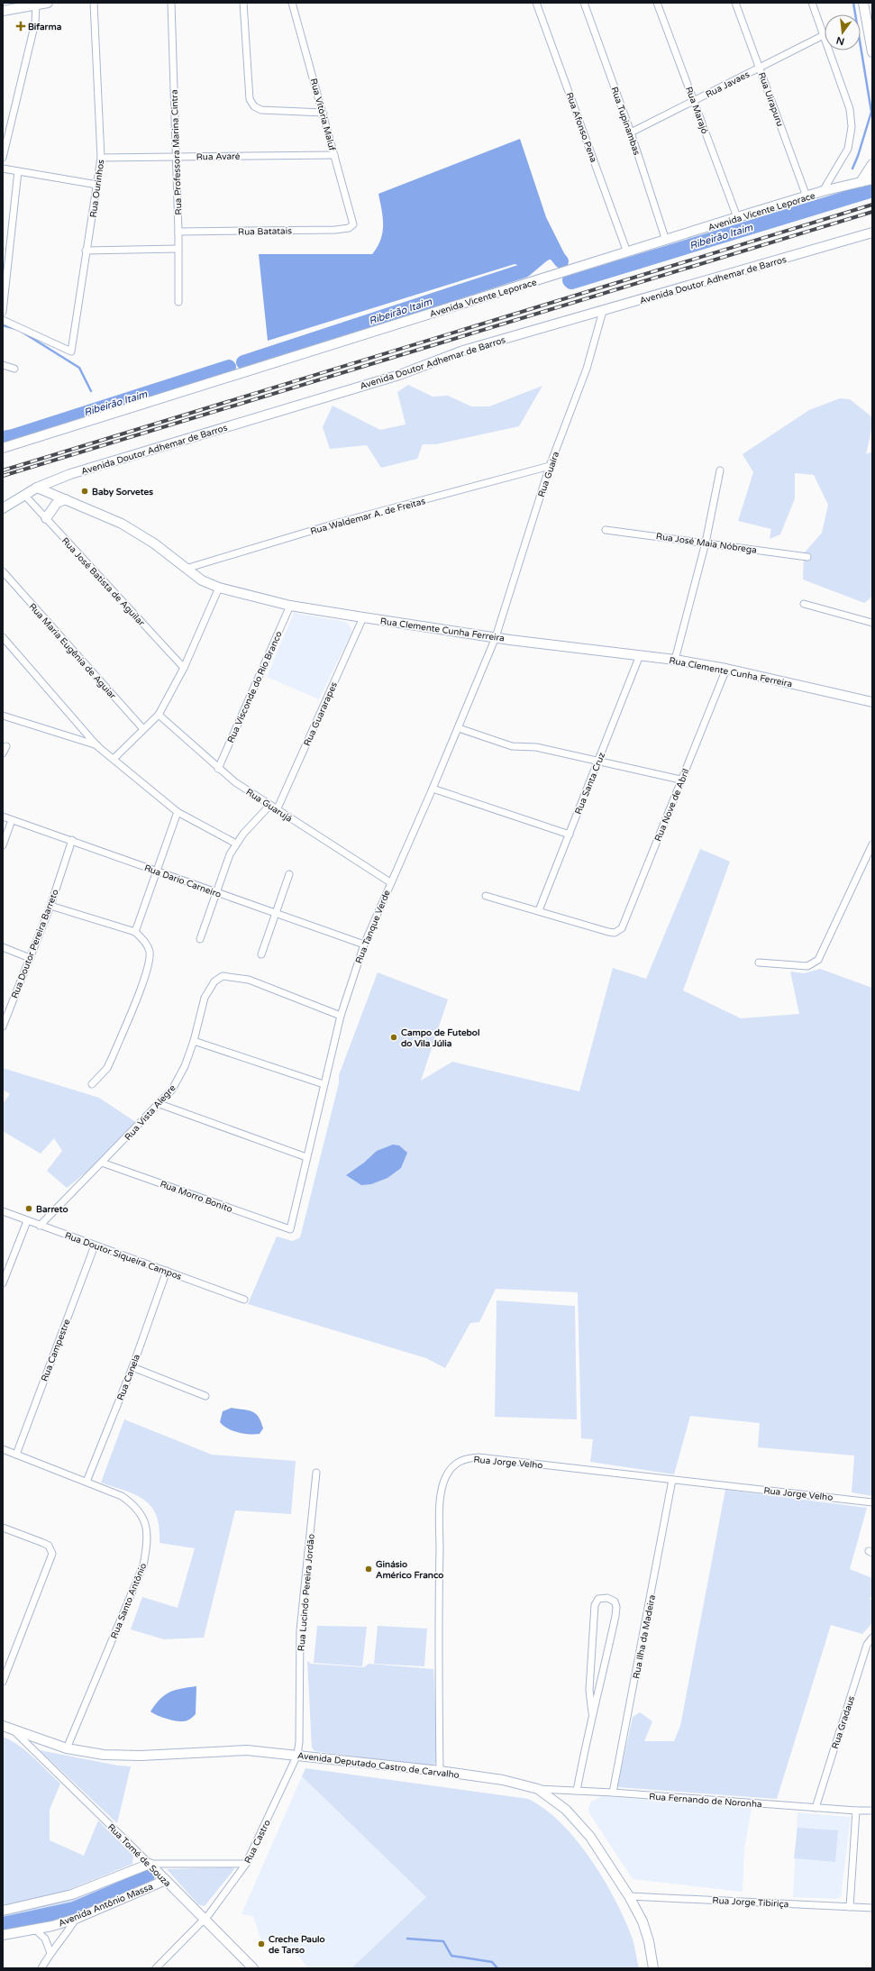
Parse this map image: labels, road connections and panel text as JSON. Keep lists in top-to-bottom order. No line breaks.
{"streets":{"street":["Rua Javaes","Rua Uirapuru","Rua Marajó","Rua Vitória Maluf","Rua Tupinambas","Rua Afonso Pena","Rua Professora Marina Cintra","Rua Avaré","Rua Ourinhos","Avenida Vicente Leporace","Rua Batatais","Avenida Doutor Adhemar de Barros","Rua Guaíra","Rua Waldemar A. de Freitas","Rua José Maia Nóbrega","Rua José Batista de Aguilar","Rua Clemente Cunha Ferreira","Rua Maria Eugênia de Aguiar","Rua Visconde do Rio Branco","Rua Guararapes","Rua Santa Cruz","Rua Guarujá","Rua Nove de Abril","Rua Dario Carneiro","Rua Tanque Verde","Rua Doutor Pereira Barreto","Rua Vista Alegre","Rua Morro Bonito","Rua Doutor Siqueira Campos","Rua Campestre","Rua Canela","Rua Jorge Velho","Rua Lucindo Pereira Jordão","Rua Santo Antônio","Rua Ilha da Madeira","Rua Gradaus","Avenida Deputado Castro de Carvalho","Rua Fernando de Noronha","Rua Castro","Rua Tomé de Souza","Rua Jorge Tibiriça","Avenida Antônio Massa"]},"crossings":[["Rua Javaes","Rua Uirapuru"],["Rua Javaes","Rua Marajó"],["Rua Javaes","Rua Tupinambas"],["Rua Uirapuru","Avenida Vicente Leporace"],["Rua Marajó","Avenida Vicente Leporace"],["Rua Vitória Maluf","Rua Avaré"],["Rua Vitória Maluf","Rua Batatais"],["Rua Tupinambas","Avenida Vicente Leporace"],["Rua Afonso Pena","Avenida Vicente Leporace"],["Rua Professora Marina Cintra","Rua Avaré"],["Rua Professora Marina Cintra","Rua Batatais"],["Rua Avaré","Rua Ourinhos"],["Avenida Doutor Adhemar de Barros","Rua Guaíra"],["Avenida Doutor Adhemar de Barros","Rua José Batista de Aguilar"],["Avenida Doutor Adhemar de Barros","Rua Clemente Cunha Ferreira"],["Rua Guaíra","Rua Waldemar A. de Freitas"],["Rua Guaíra","Rua Clemente Cunha Ferreira"],["Rua Guaíra","Rua Tanque Verde"],["Rua Waldemar A. de Freitas","Rua Clemente Cunha Ferreira"],["Rua Clemente Cunha Ferreira","Rua Visconde do Rio Branco"],["Rua Clemente Cunha Ferreira","Rua Guararapes"],["Rua Clemente Cunha Ferreira","Rua Santa Cruz"],["Rua Clemente Cunha Ferreira","Rua Nove de Abril"],["Rua Clemente Cunha Ferreira","Rua Tanque Verde"],["Rua Visconde do Rio Branco","Rua Guarujá"],["Rua Guararapes","Rua Guarujá"],["Rua Santa Cruz","Rua Nove de Abril"],["Rua Guarujá","Rua Tanque Verde"],["Rua Dario Carneiro","Rua Tanque Verde"],["Rua Dario Carneiro","Rua Doutor Pereira Barreto"],["Rua Tanque Verde","Rua Vista Alegre"],["Rua Tanque Verde","Rua Morro Bonito"],["Rua Vista Alegre","Rua Morro Bonito"],["Rua Vista Alegre","Rua Doutor Siqueira Campos"],["Rua Doutor Siqueira Campos","Rua Campestre"],["Rua Doutor Siqueira Campos","Rua Canela"],["Rua Campestre","Rua Santo Antônio"],["Rua Canela","Rua Santo Antônio"],["Rua Jorge Velho","Rua Ilha da Madeira"],["Rua Jorge Velho","Avenida Deputado Castro de Carvalho"],["Rua Lucindo Pereira Jordão","Avenida Deputado Castro de Carvalho"],["Rua Lucindo Pereira Jordão","Rua Castro"],["Rua Santo Antônio","Avenida Deputado Castro de Carvalho"],["Rua Ilha da Madeira","Rua Fernando de Noronha"],["Rua Gradaus","Rua Fernando de Noronha"],["Avenida Deputado Castro de Carvalho","Rua Fernando de Noronha"],["Avenida Deputado Castro de Carvalho","Rua Castro"],["Avenida Deputado Castro de Carvalho","Rua Tomé de Souza"],["Avenida Deputado Castro de Carvalho","Rua Jorge Tibiriça"],["Rua Castro","Rua Tomé de Souza"],["Rua Tomé de Souza","Avenida Antônio Massa"]],"water":["Ribeirão Itaim"],"places":{"health":["Bifarma"],"other":["Baby Sorvetes","Campo de Futebol do Vila Júlia","Barreto","Ginásio Américo Franco","Creche Paulo de Tarso"]},"north":"bottom"}
